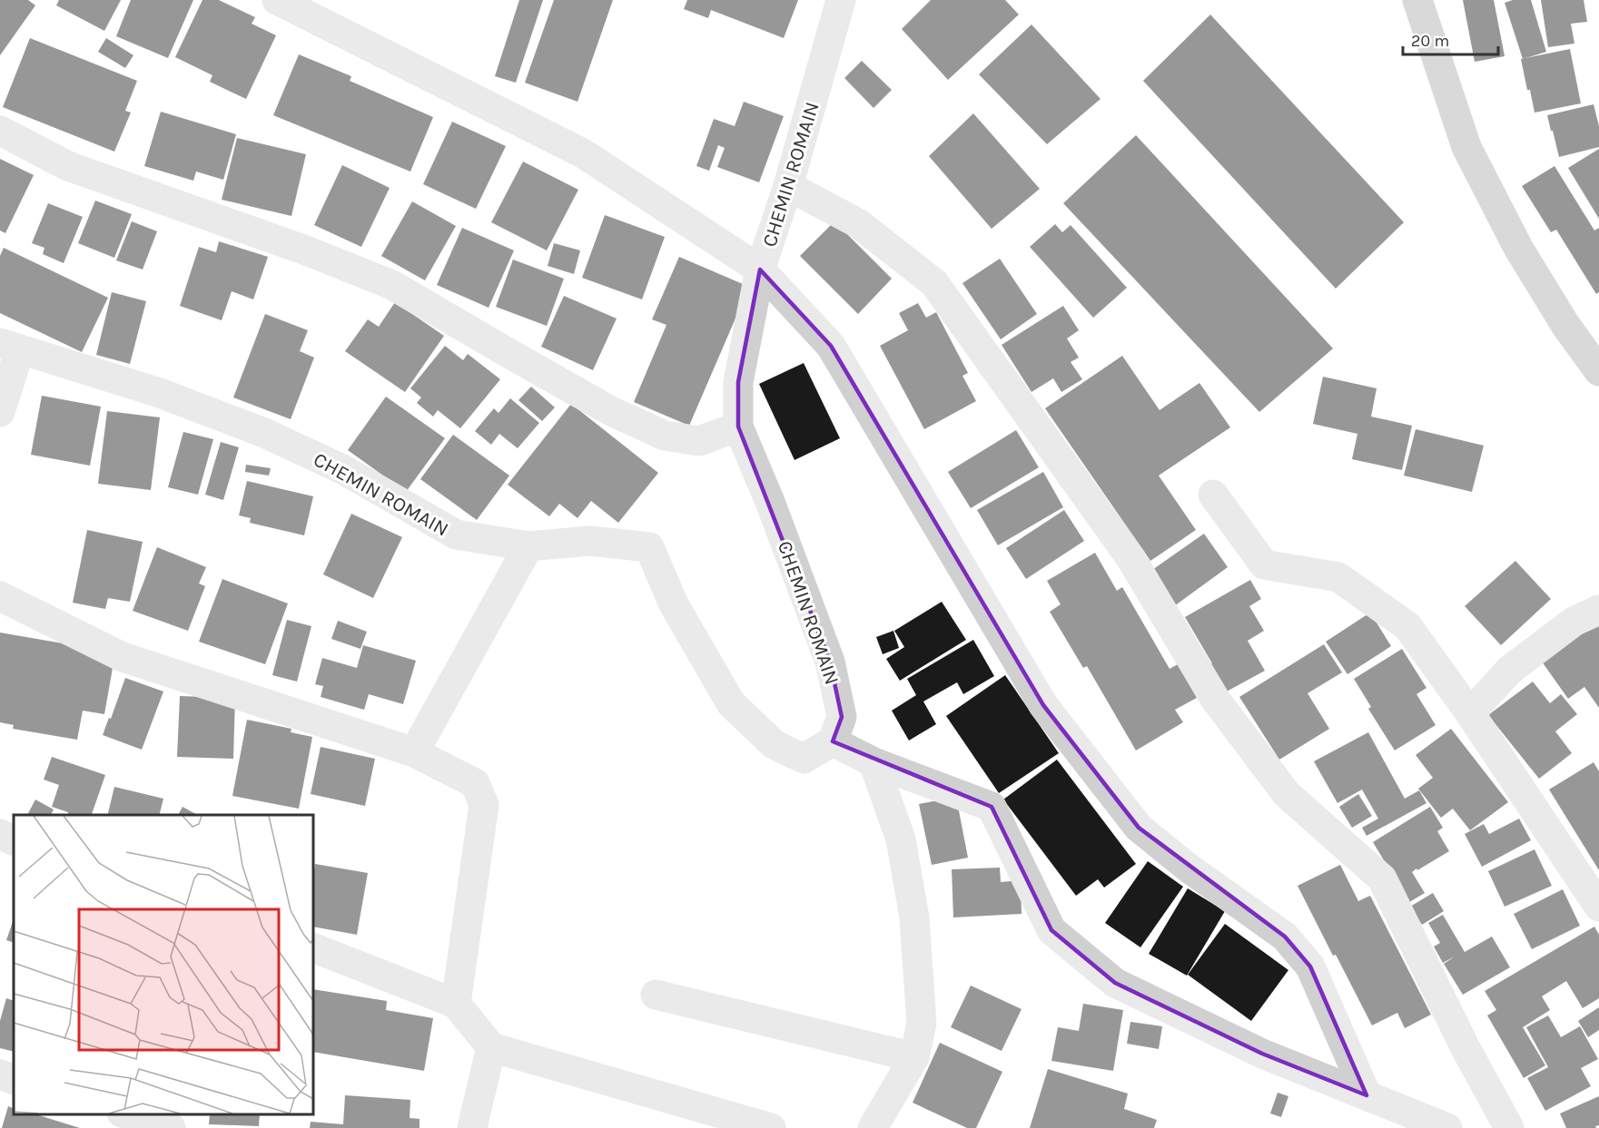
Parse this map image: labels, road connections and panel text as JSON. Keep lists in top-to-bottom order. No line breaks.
{"streets":{"street":["CHEMIN ROMAIN"]},"scale_bar":"20 m"}
